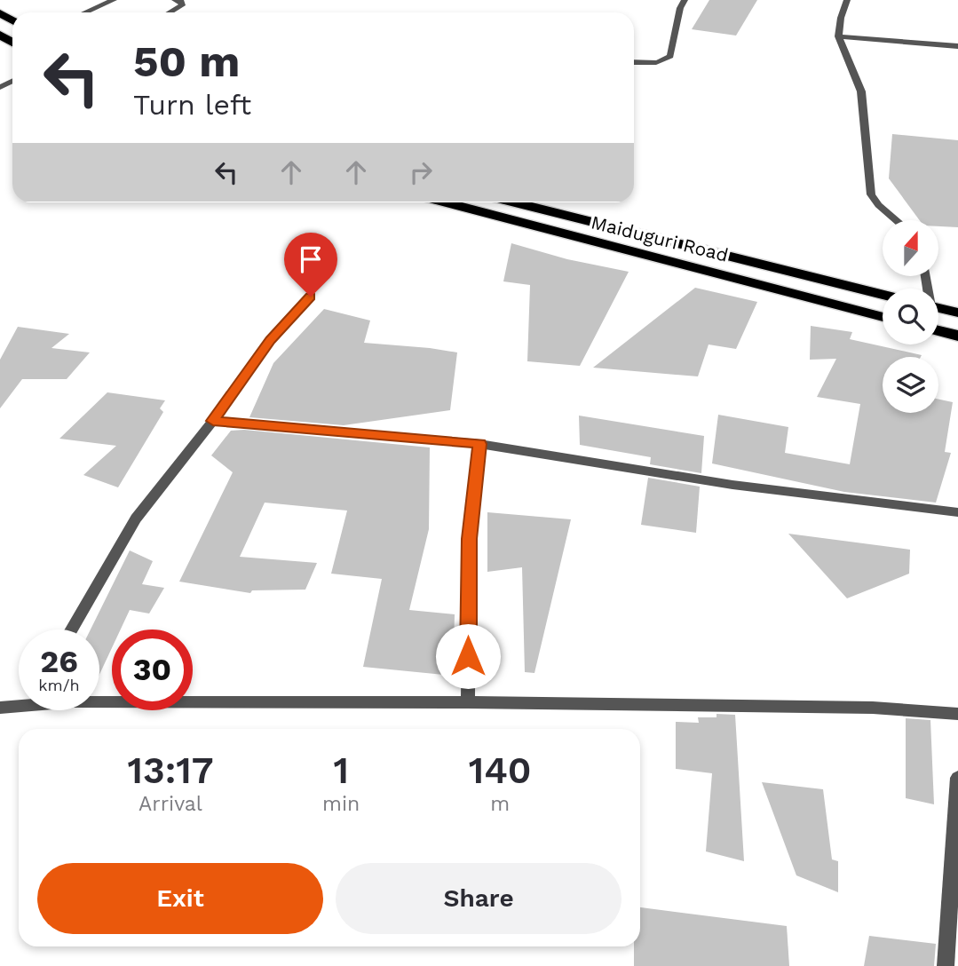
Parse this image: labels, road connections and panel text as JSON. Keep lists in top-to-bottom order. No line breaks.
{"streets":{"highway":["Maiduguri Road"]},"north":"top","page":{"turn":["50 m","Turn left"],"speed":"26 km/h","limit":"30","eta":["13:17","Arrival","1","min","140","m"],"buttons":["Exit","Share"]}}
